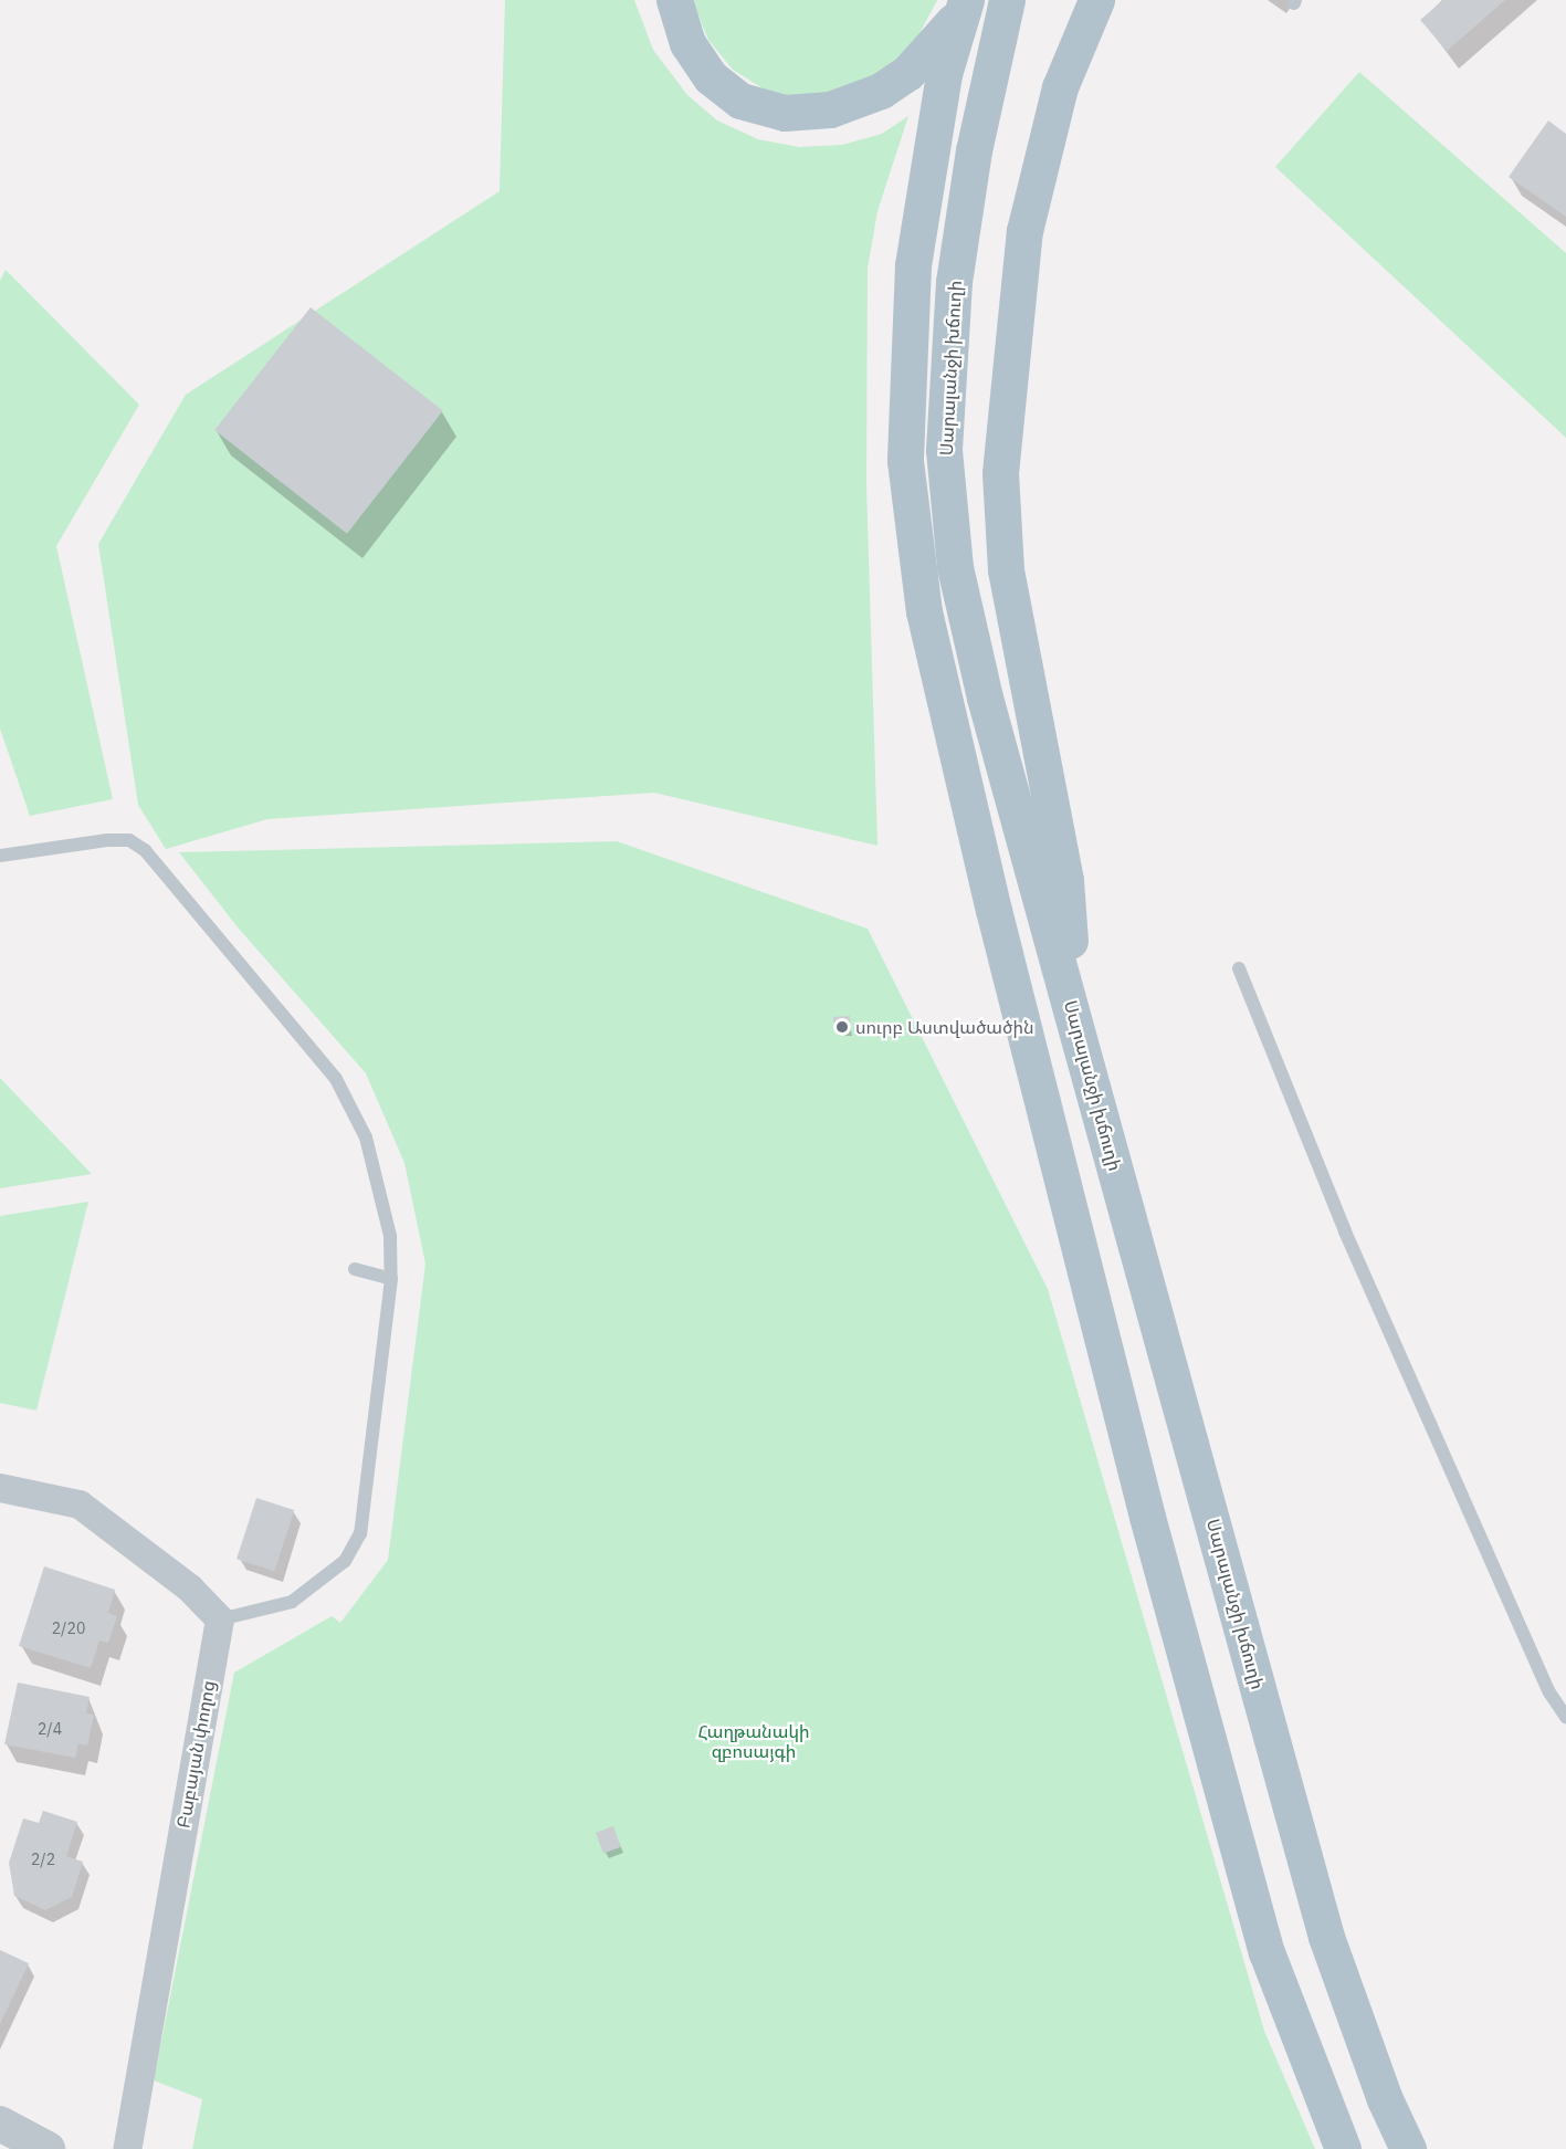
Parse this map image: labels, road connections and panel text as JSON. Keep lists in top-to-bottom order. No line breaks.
{"streets":{"main road":["Սարալանջի խճուղի"],"street":["Բաբայան փողոց"]},"parks":["Հաղթանակի զբոսայգի"],"places":["սուրբ Աստվածածին"],"house_numbers":["2/20","2/4","2/2"]}
